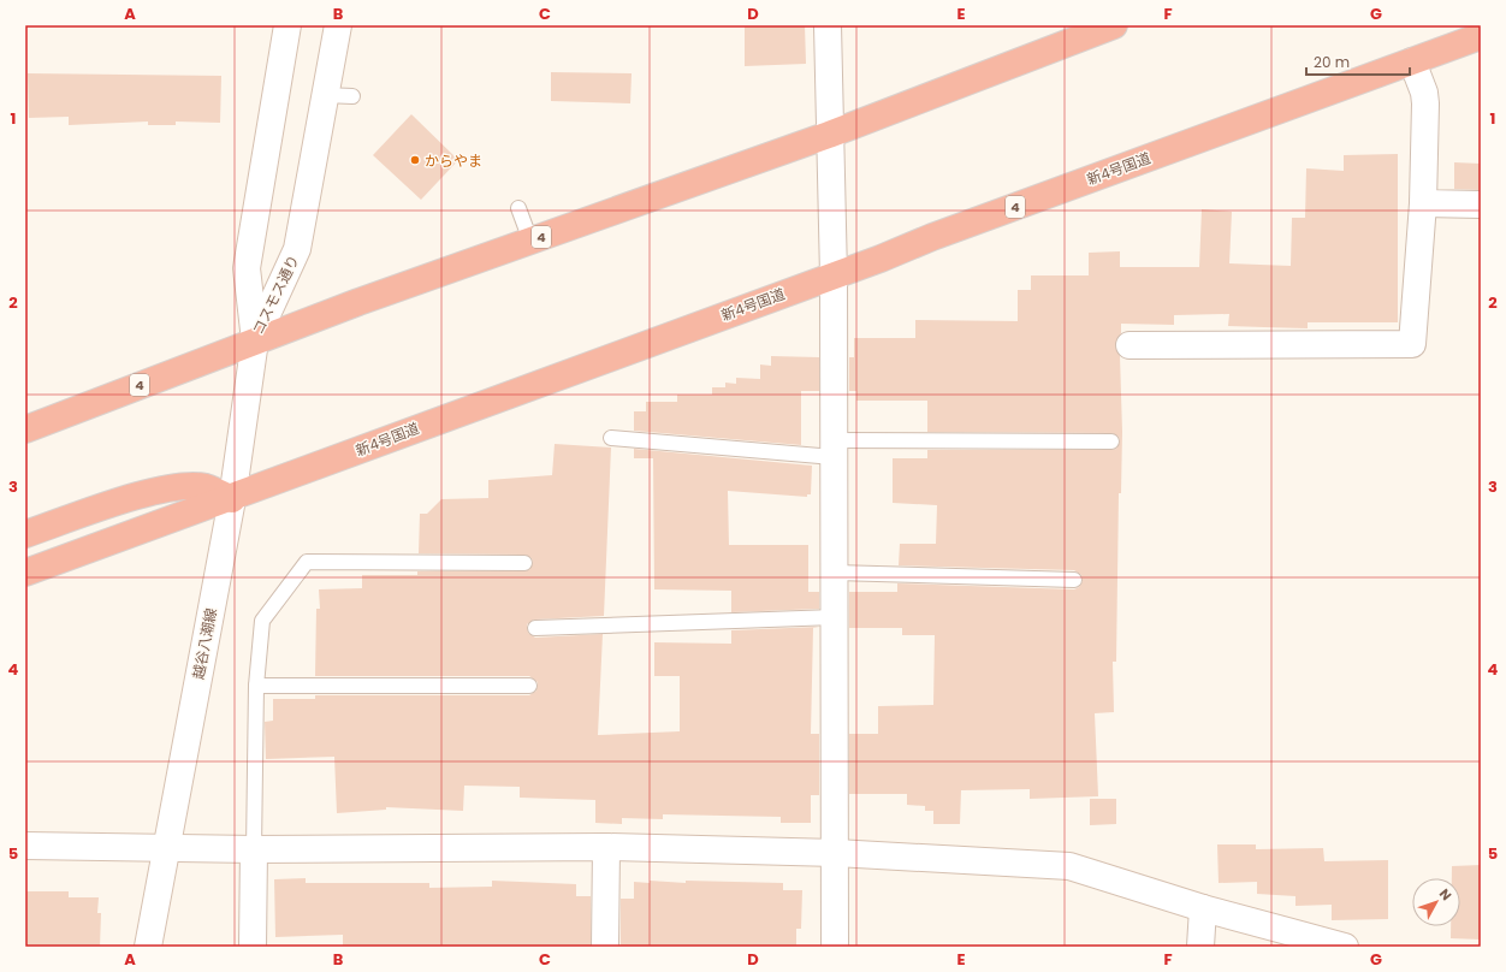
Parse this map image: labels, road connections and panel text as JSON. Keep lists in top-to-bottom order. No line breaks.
{"streets":{"highway":["新4号国道","4"],"street":["コスモス通り","越谷八潮線"]},"crossings":[["新4号国道","越谷八潮線"],["4","コスモス通り"],["4","越谷八潮線"],["コスモス通り","越谷八潮線"]],"places":["からやま"],"scale_bar":"20 m","north":"top right","grid":{"columns":["A","B","C","D","E","F","G"],"rows":["1","2","3","4","5"]}}
